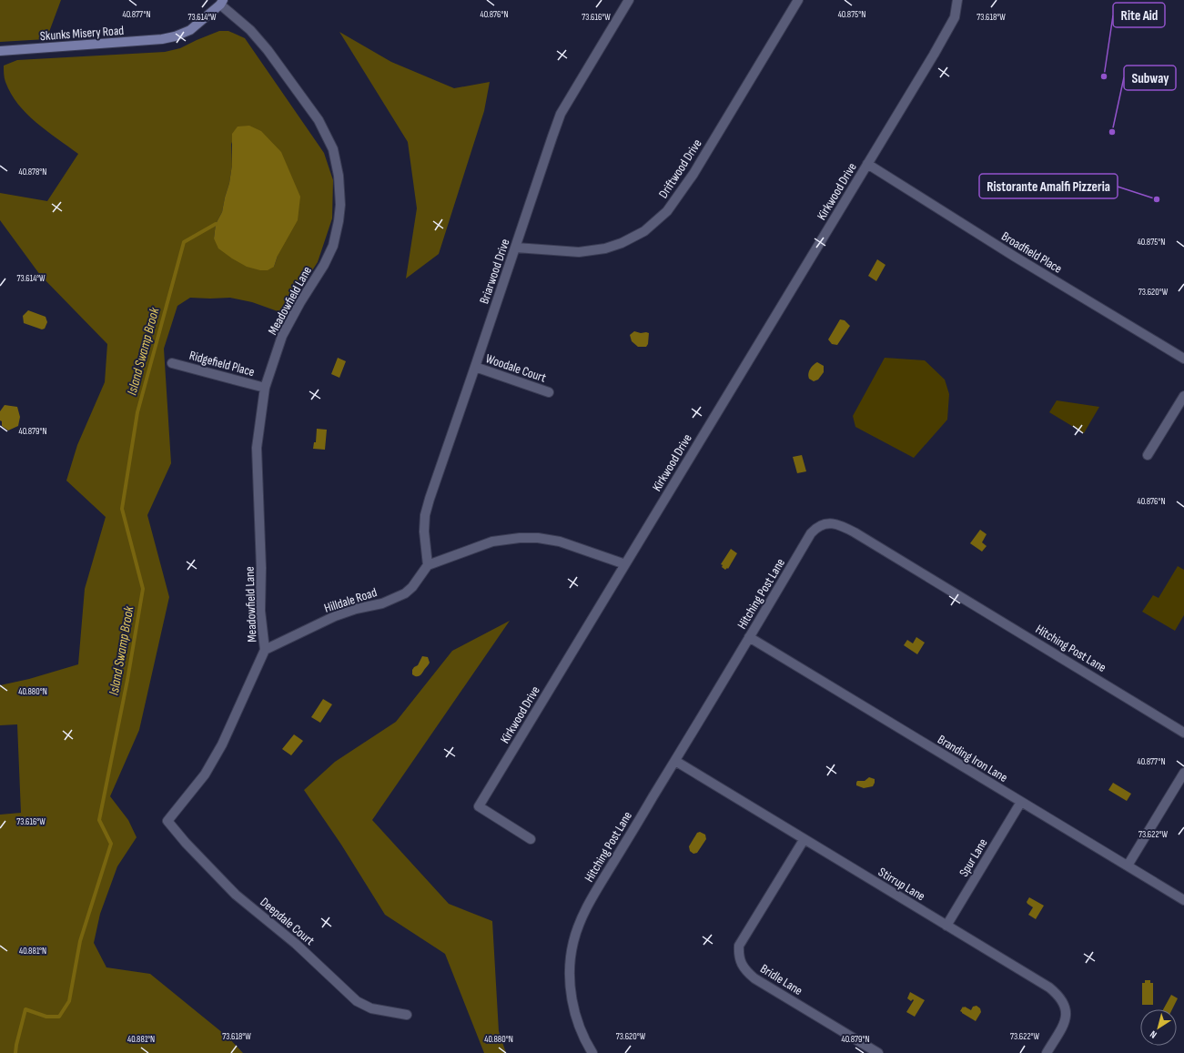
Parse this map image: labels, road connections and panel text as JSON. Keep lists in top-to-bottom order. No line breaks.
{"streets":{"main road":["Skunks Misery Road"],"street":["Driftwood Drive","Kirkwood Drive","Broadfield Place","Briarwood Drive","Meadowfield Lane","Ridgefield Place","Woodale Court","Hitching Post Lane","Hilldale Road","Branding Iron Lane","Spur Lane","Stirrup Lane","Deepdale Court","Bridle Lane"]},"crossings":[["Skunks Misery Road","Meadowfield Lane"],["Driftwood Drive","Briarwood Drive"],["Kirkwood Drive","Broadfield Place"],["Briarwood Drive","Woodale Court"],["Briarwood Drive","Hilldale Road"],["Meadowfield Lane","Ridgefield Place"],["Meadowfield Lane","Hilldale Road"],["Meadowfield Lane","Deepdale Court"],["Hitching Post Lane","Branding Iron Lane"],["Hitching Post Lane","Stirrup Lane"],["Hilldale Road","Deepdale Court"],["Branding Iron Lane","Spur Lane"],["Spur Lane","Stirrup Lane"],["Stirrup Lane","Bridle Lane"]],"water":["Island Swamp Brook"],"places":["Rite Aid","Subway","Ristorante Amalfi Pizzeria"],"north":"bottom left","coordinates":["40.877°N","40.876°N","40.875°N","73.616°W","73.614°W","73.618°W","40.878°N","73.620°W","40.879°N","40.880°N","73.622°W","40.881°N"]}
